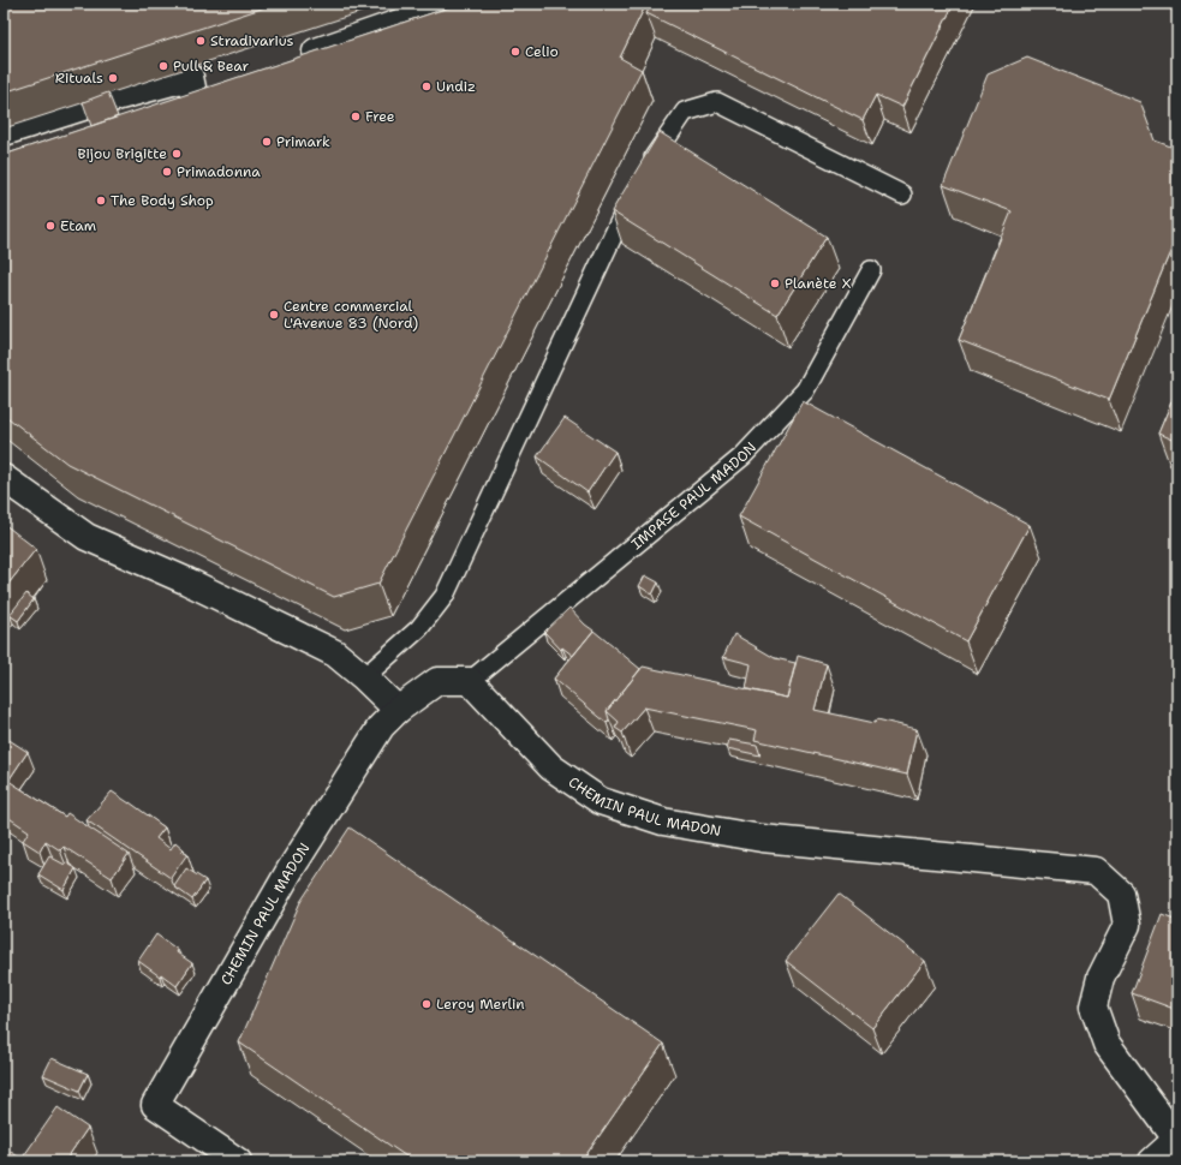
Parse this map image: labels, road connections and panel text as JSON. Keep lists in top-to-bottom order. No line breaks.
{"streets":{"street":["CHEMIN PAUL MADON"],"lane":["IMPASE PAUL MADON"]},"crossings":[["IMPASE PAUL MADON","CHEMIN PAUL MADON"]],"places":["Stradivarius","Celio","Pull & Bear","Rituals","Undiz","Free","Primark","Bijou Brigitte","Primadonna","The Body Shop","Etam","Planète X","Centre commercial L'Avenue 83 (Nord)","Leroy Merlin"]}
